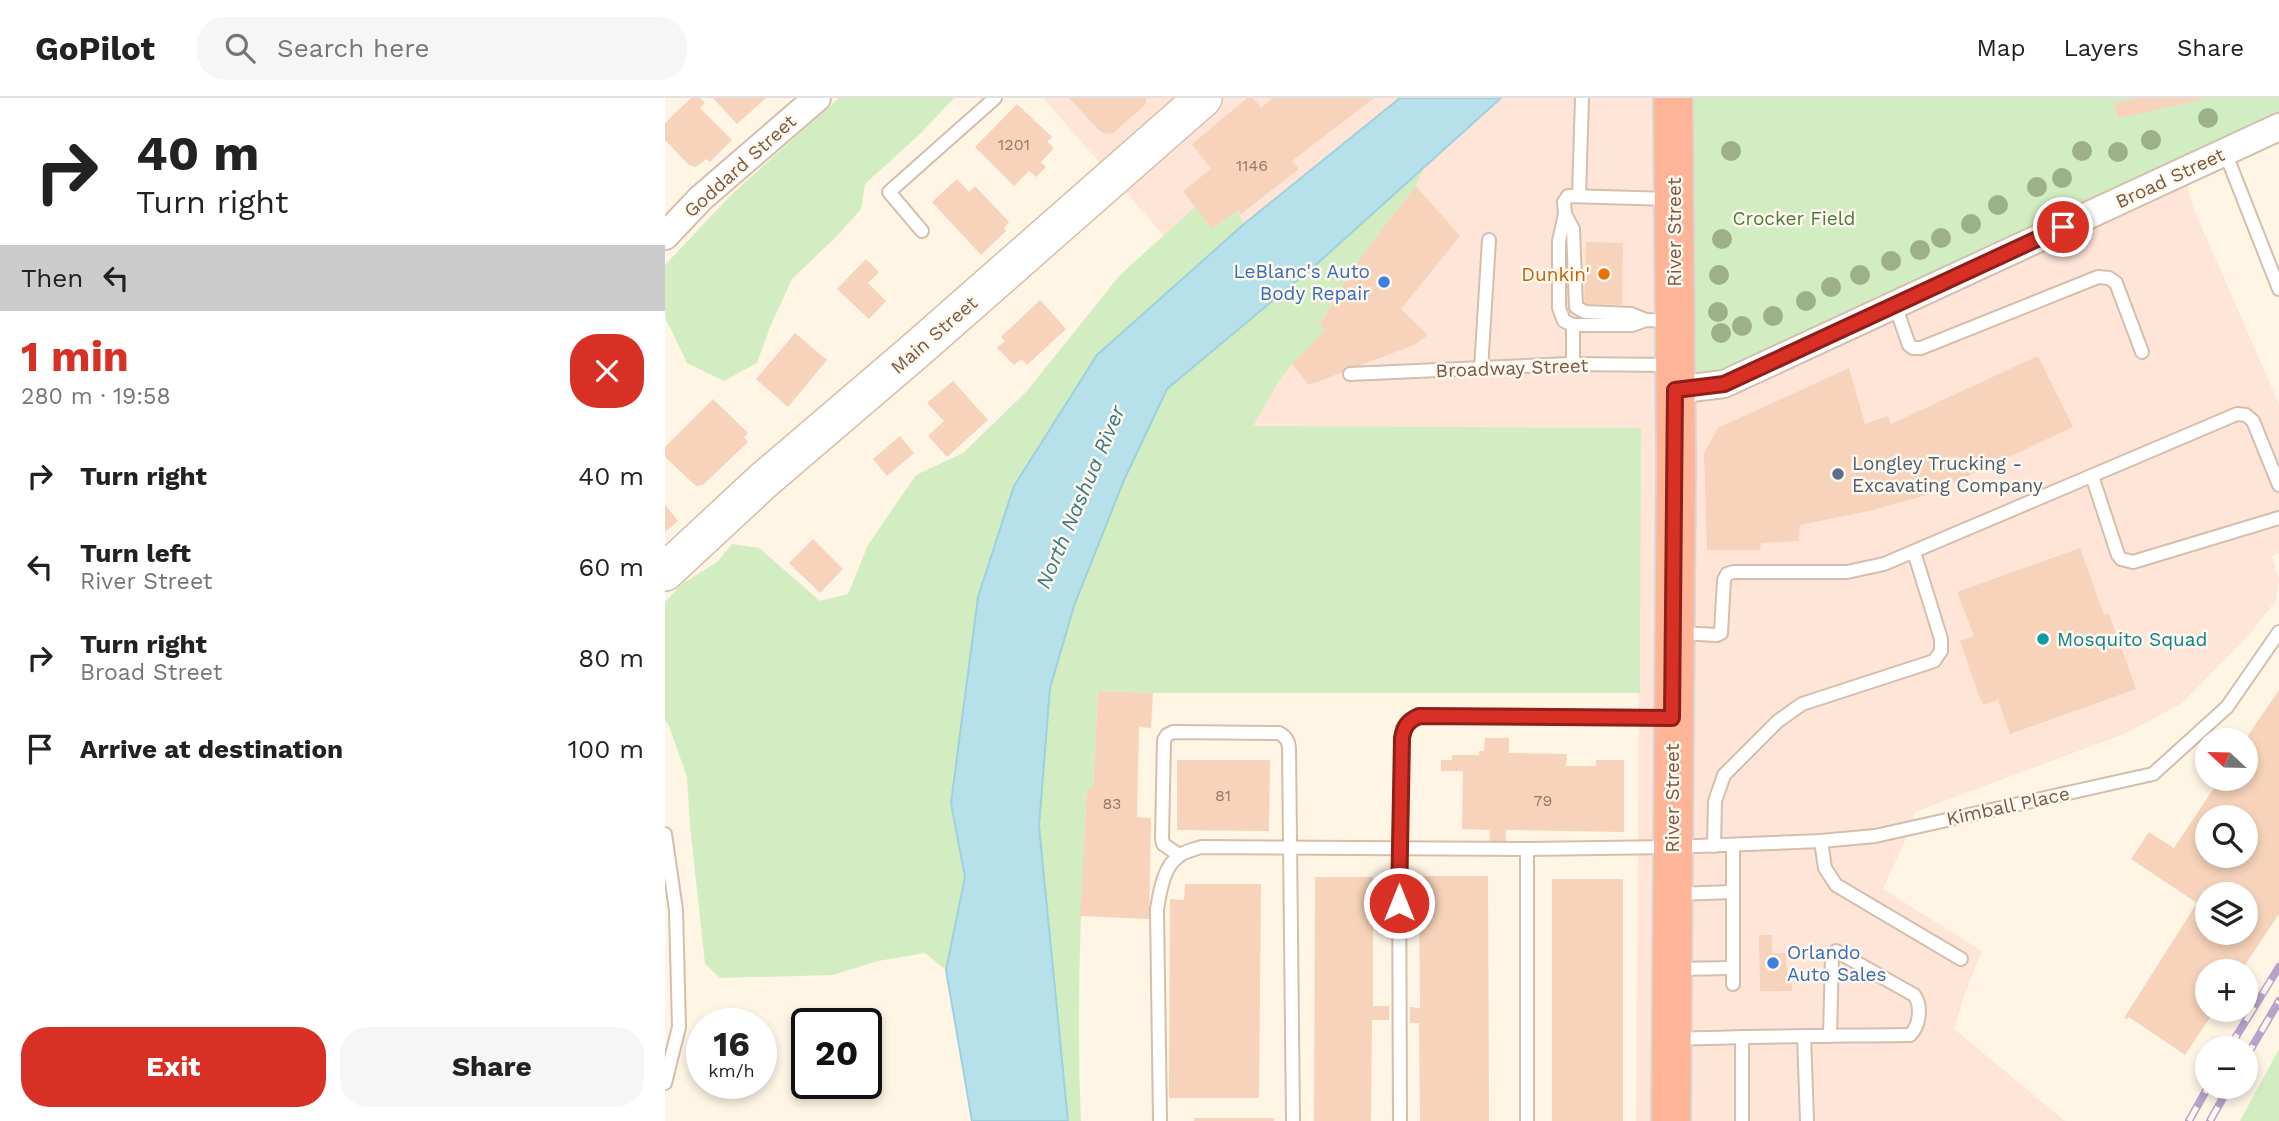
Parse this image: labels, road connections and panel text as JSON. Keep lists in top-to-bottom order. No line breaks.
{"streets":{"highway":["River Street"],"main road":["Main Street"],"street":["Goddard Street","Broad Street"],"lane":["Broadway Street","Kimball Place"]},"crossings":[["Broad Street","River Street"],["Broad Street","Broadway Street"],["River Street","Broadway Street"],["River Street","Kimball Place"]],"water":["North Nashua River"],"parks":["Crocker Field"],"places":["Dunkin'","LeBlanc's Auto Body Repair","Longley Trucking - Excavating Company","Mosquito Squad","Orlando Auto Sales"],"house_numbers":["1201","1146","81","79","83"],"north":"left","page":{"header":"GoPilot","search":"Search here","nav":["Map","Layers","Share"],"turn":["40 m","Turn right"],"then":"Then","heading":["1 min","280 m · 19:58"],"list":[{"name":"Turn right","value":"40 m"},{"name":"Turn left","note":"River Street","value":"60 m"},{"name":"Turn right","note":"Broad Street","value":"80 m"},{"name":"Arrive at destination","value":"100 m"}],"map_buttons":["+","−"],"speed":"16 km/h","limit":"20","buttons":["Exit","Share"]}}
